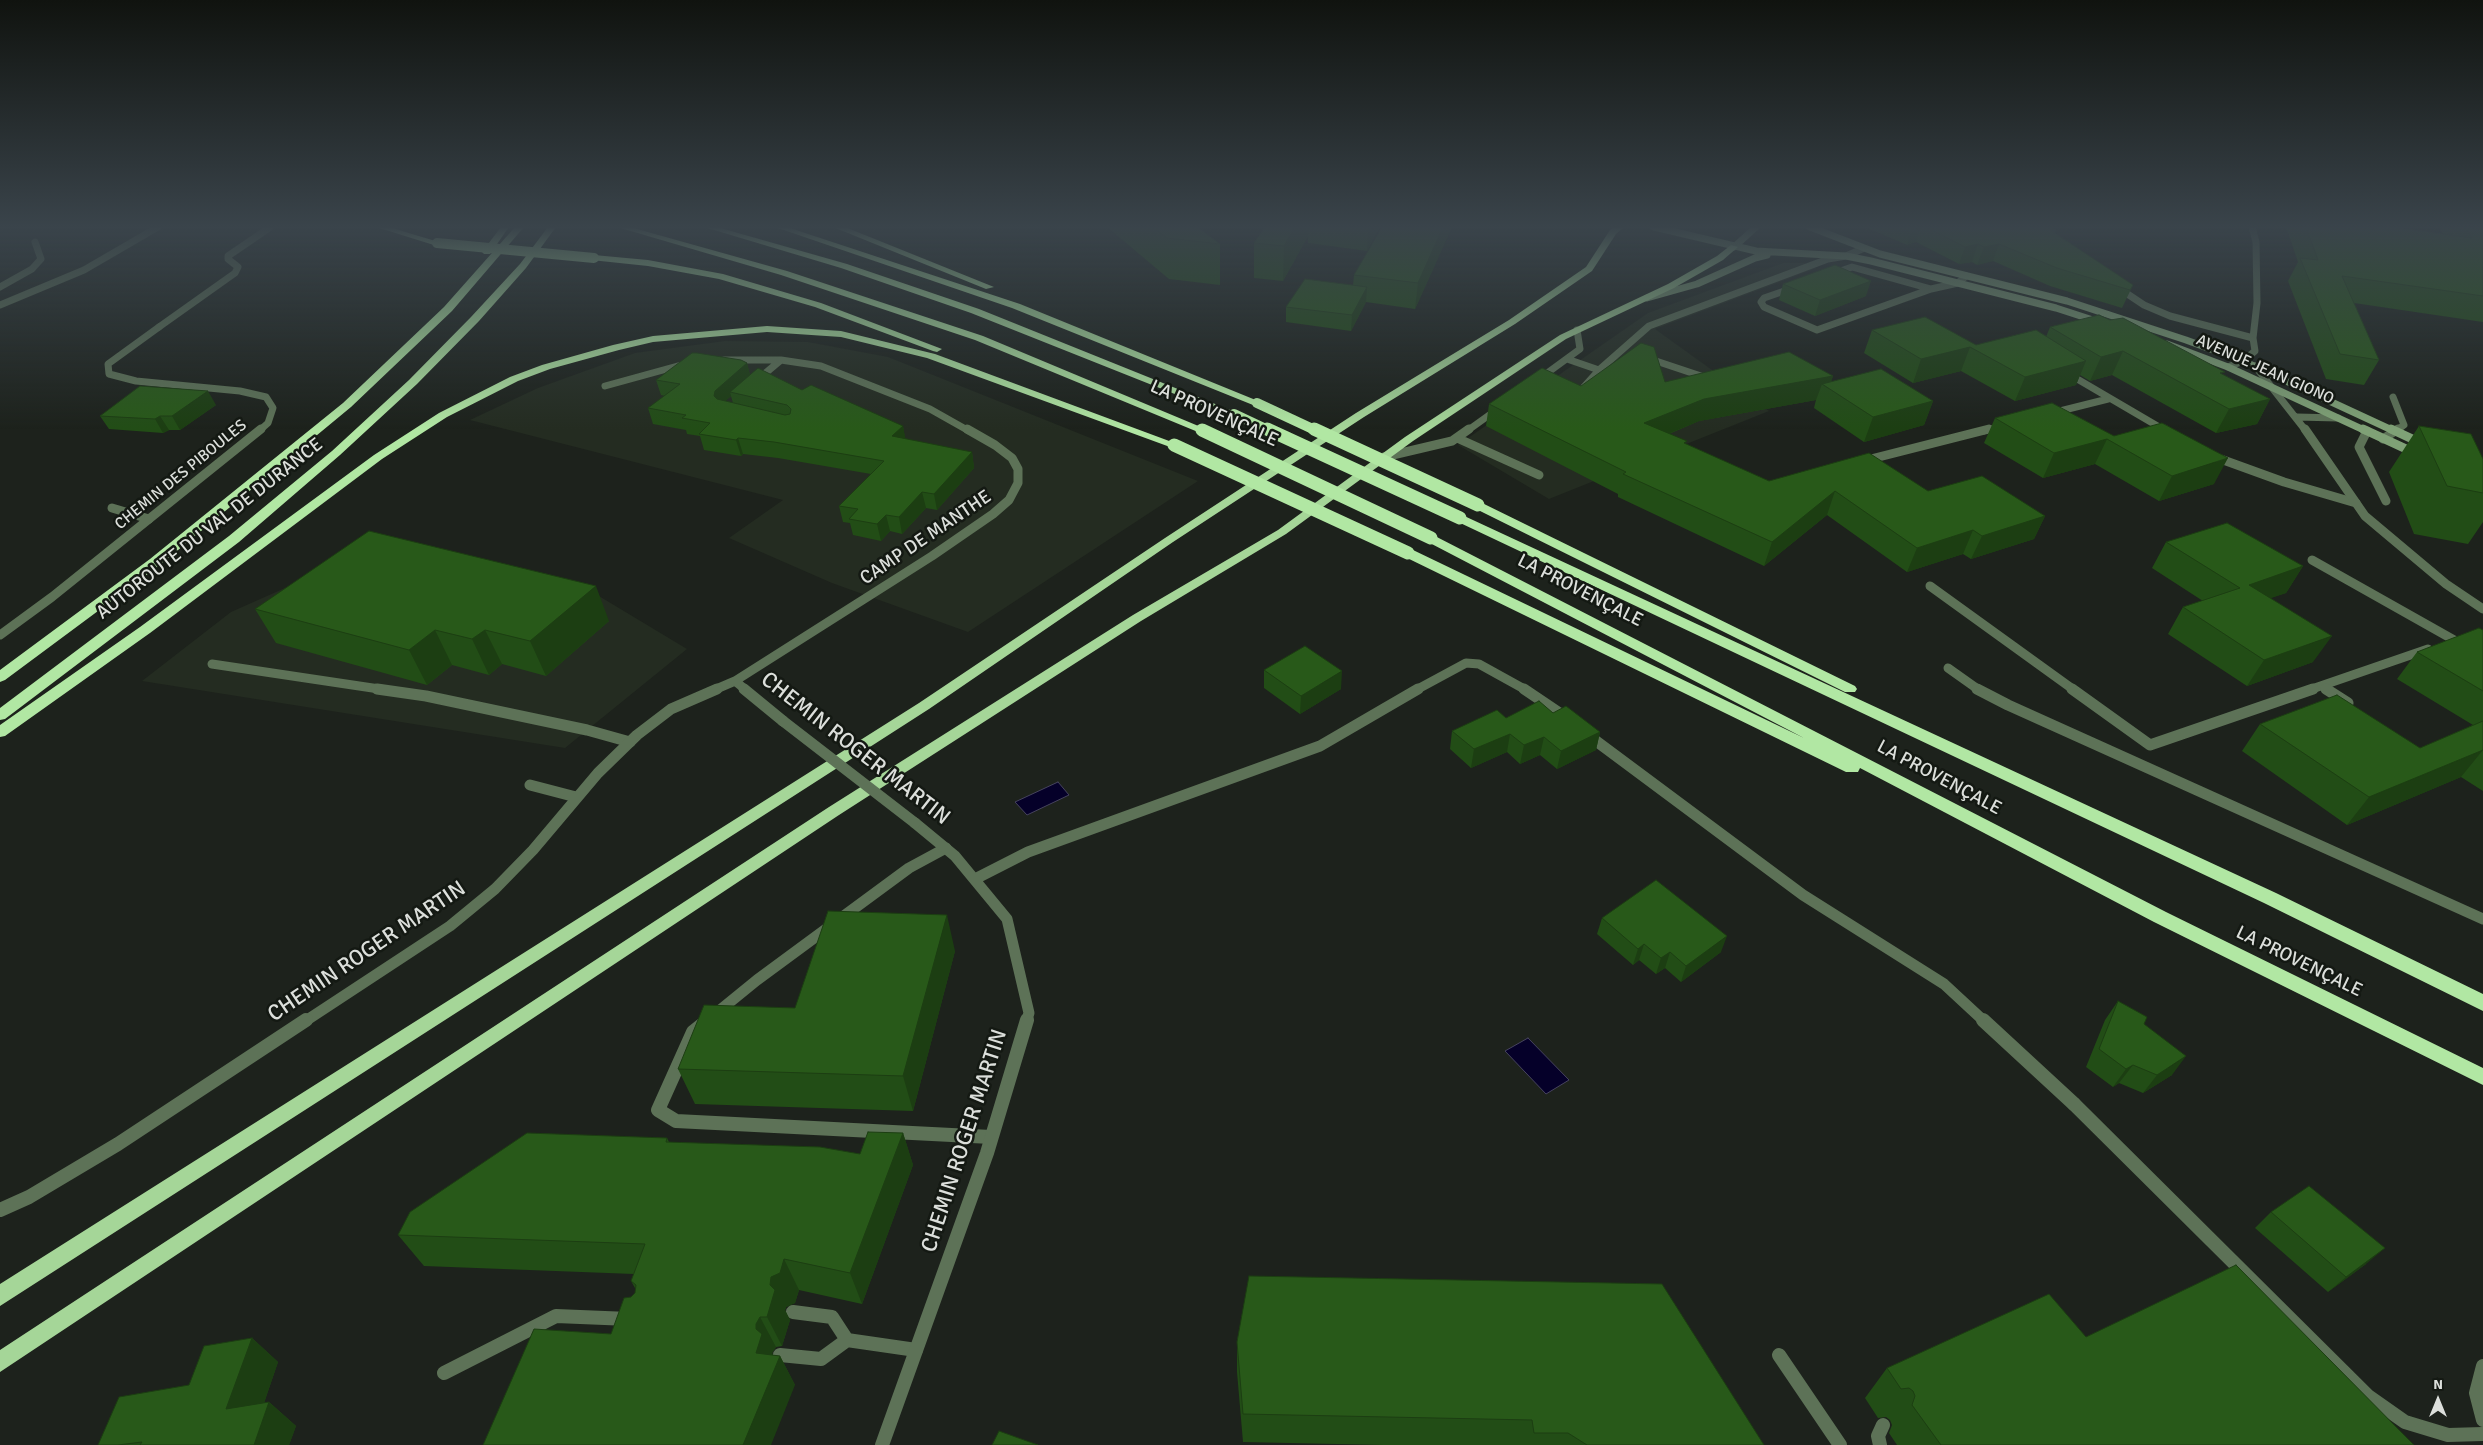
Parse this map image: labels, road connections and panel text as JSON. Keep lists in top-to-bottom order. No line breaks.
{"streets":{"highway":["LA PROVENÇALE","AUTOROUTE DU VAL DE DURANCE"],"main road":["AVENUE JEAN GIONO"],"street":["CHEMIN DES PIBOULES","CAMP DE MANTHE","CHEMIN ROGER MARTIN"]},"crossings":[["CAMP DE MANTHE","CHEMIN ROGER MARTIN"]],"north":"top"}
